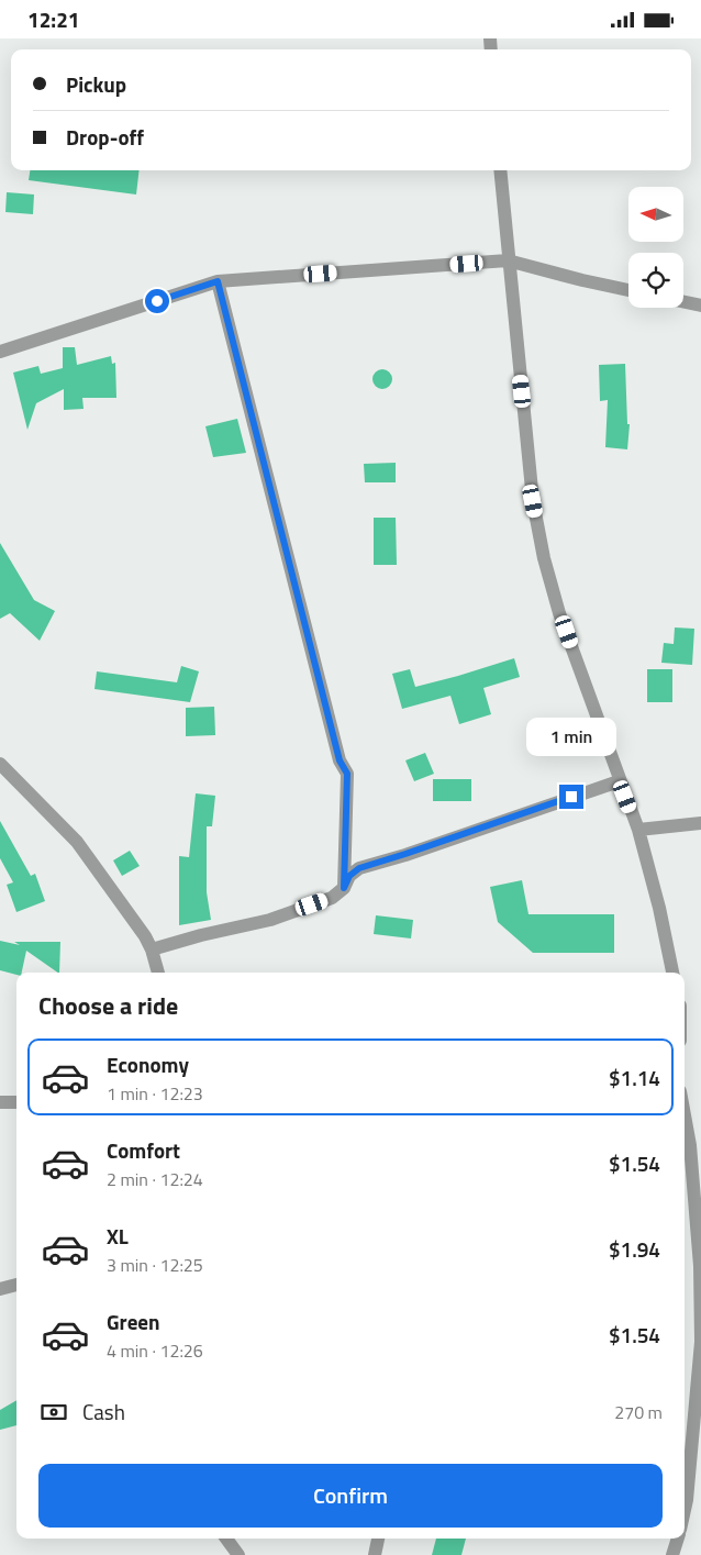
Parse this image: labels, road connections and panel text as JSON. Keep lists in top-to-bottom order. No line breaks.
{"north":"left","page":{"status":"12:21","banner":["Pickup","Drop-off"],"bubble":"1 min","heading":"Choose a ride","list":[{"name":"Economy","note":"1 min · 12:23","value":"$1.14"},{"name":"Comfort","note":"2 min · 12:24","value":"$1.54"},{"name":"XL","note":"3 min · 12:25","value":"$1.94"},{"name":"Green","note":"4 min · 12:26","value":"$1.54"}],"pay":["Cash","270 m"],"buttons":"Confirm"}}
